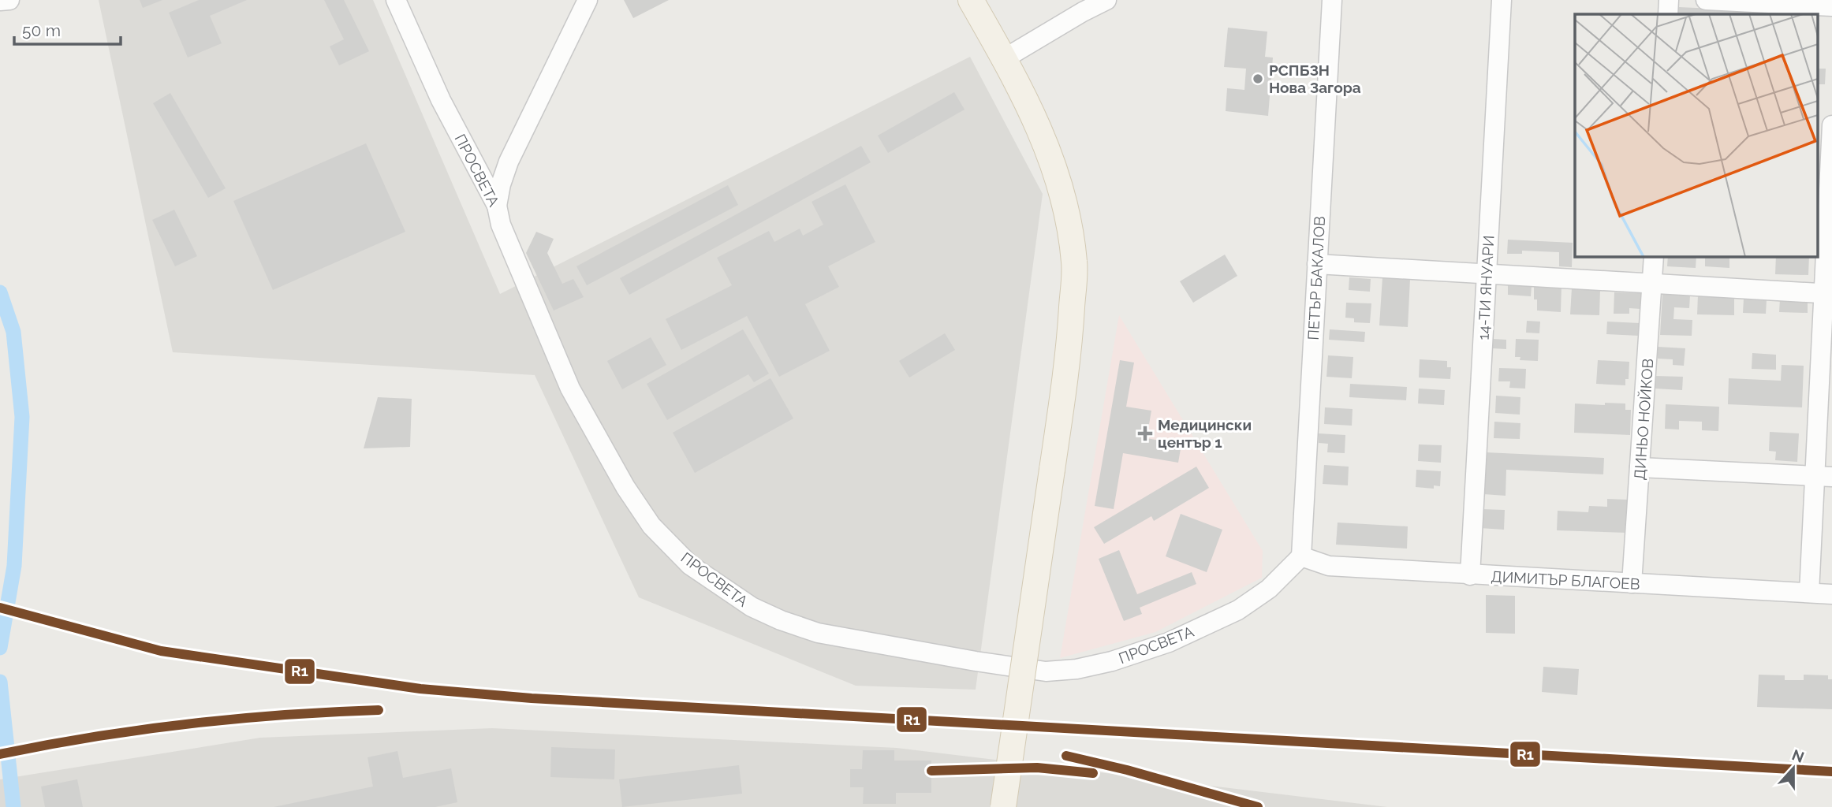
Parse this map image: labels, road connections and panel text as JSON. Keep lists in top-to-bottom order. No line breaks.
{"streets":{"street":["ПРОСВЕТА","ПЕТЪР БАКАЛОВ","14-ТИ ЯНУАРИ","ДИНЬО НОЙКОВ","ДИМИТЪР БЛАГОЕВ"]},"crossings":[["ПРОСВЕТА","ПЕТЪР БАКАЛОВ"],["ПРОСВЕТА","ДИМИТЪР БЛАГОЕВ"],["ПЕТЪР БАКАЛОВ","ДИМИТЪР БЛАГОЕВ"],["14-ТИ ЯНУАРИ","ДИМИТЪР БЛАГОЕВ"],["ДИНЬО НОЙКОВ","ДИМИТЪР БЛАГОЕВ"]],"places":{"other":["РСПБЗН Нова Загора"],"health":["Медицински център 1"]},"lines":["transit line R1"],"scale_bar":"50 m","north":"top"}
